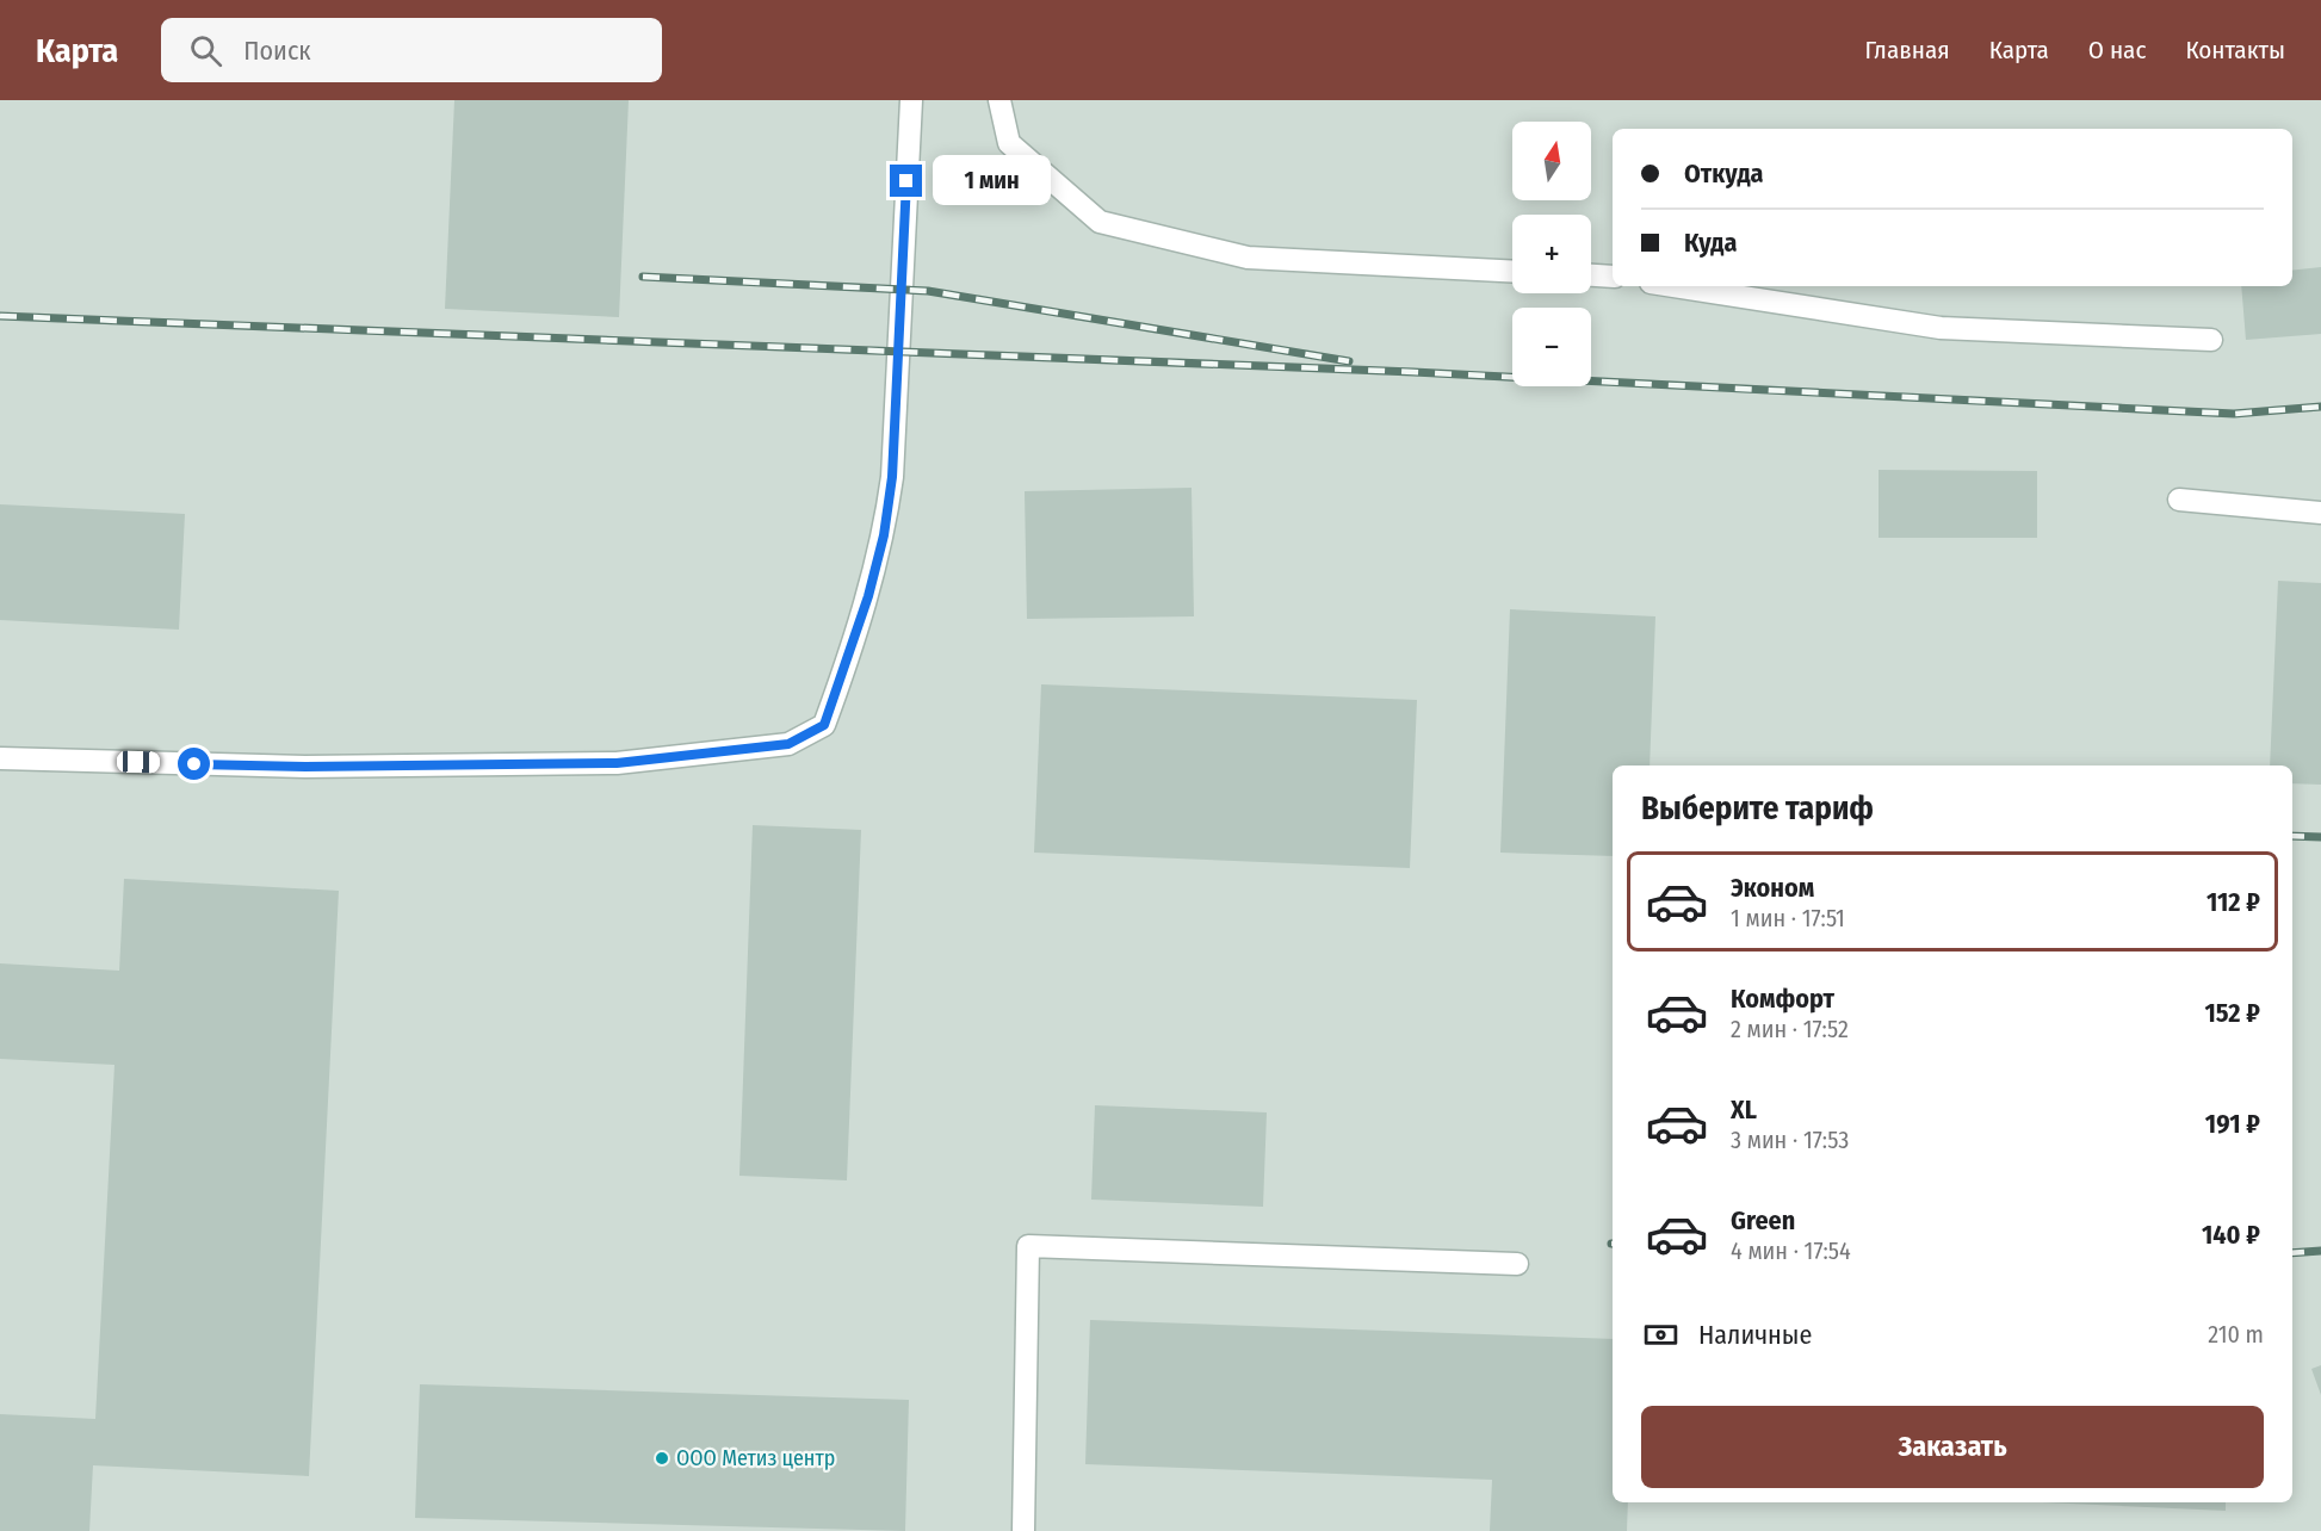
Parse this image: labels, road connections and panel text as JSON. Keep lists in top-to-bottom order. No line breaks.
{"places":["ООО Метиз центр"],"north":"top","page":{"header":"Карта","search":"Поиск","nav":["Главная","Карта","О нас","Контакты"],"map_buttons":["+","−"],"banner":["Откуда","Куда"],"bubble":"1 мин","heading":"Выберите тариф","list":[{"name":"Эконом","note":"1 мин · 17:51","value":"112 ₽"},{"name":"Комфорт","note":"2 мин · 17:52","value":"152 ₽"},{"name":"XL","note":"3 мин · 17:53","value":"191 ₽"},{"name":"Green","note":"4 мин · 17:54","value":"140 ₽"}],"pay":["Наличные","210 m"],"buttons":"Заказать"}}
